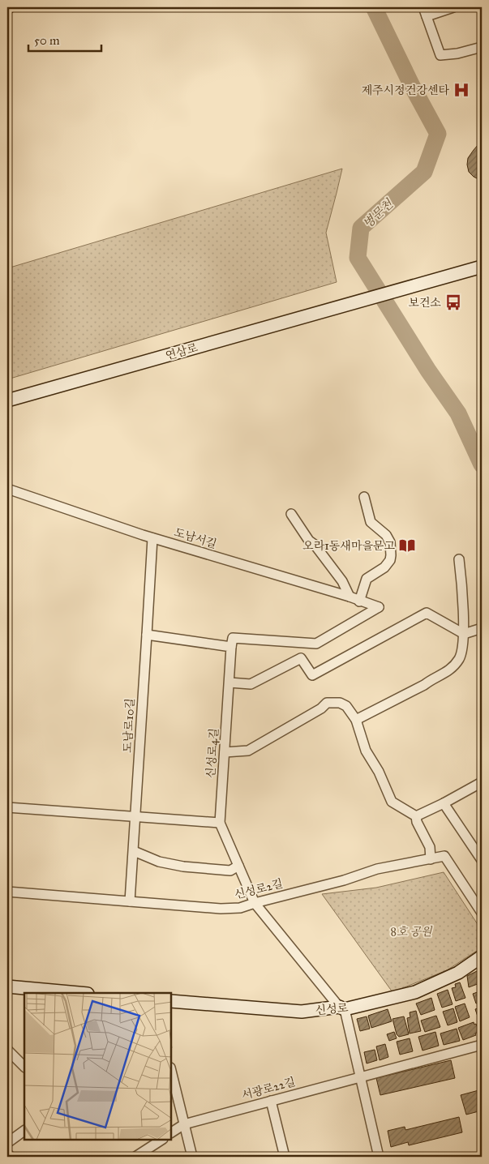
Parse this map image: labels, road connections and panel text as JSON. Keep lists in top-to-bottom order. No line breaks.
{"streets":{"main road":["연삼로","신성로"],"street":["도남서길","도남로10길","신성로4길","신성로2길","서광로22길"]},"crossings":[["도남서길","신성로4길"],["도남로10길","신성로2길"],["신성로4길","신성로2길"],["신성로4길","신성로"]],"water":["병문천"],"parks":["8호 공원"],"places":{"hospital":["제주시정건강센타"],"bus stop":["보건소"],"library":["오라1동새마을문고"]},"scale_bar":"50 m"}
